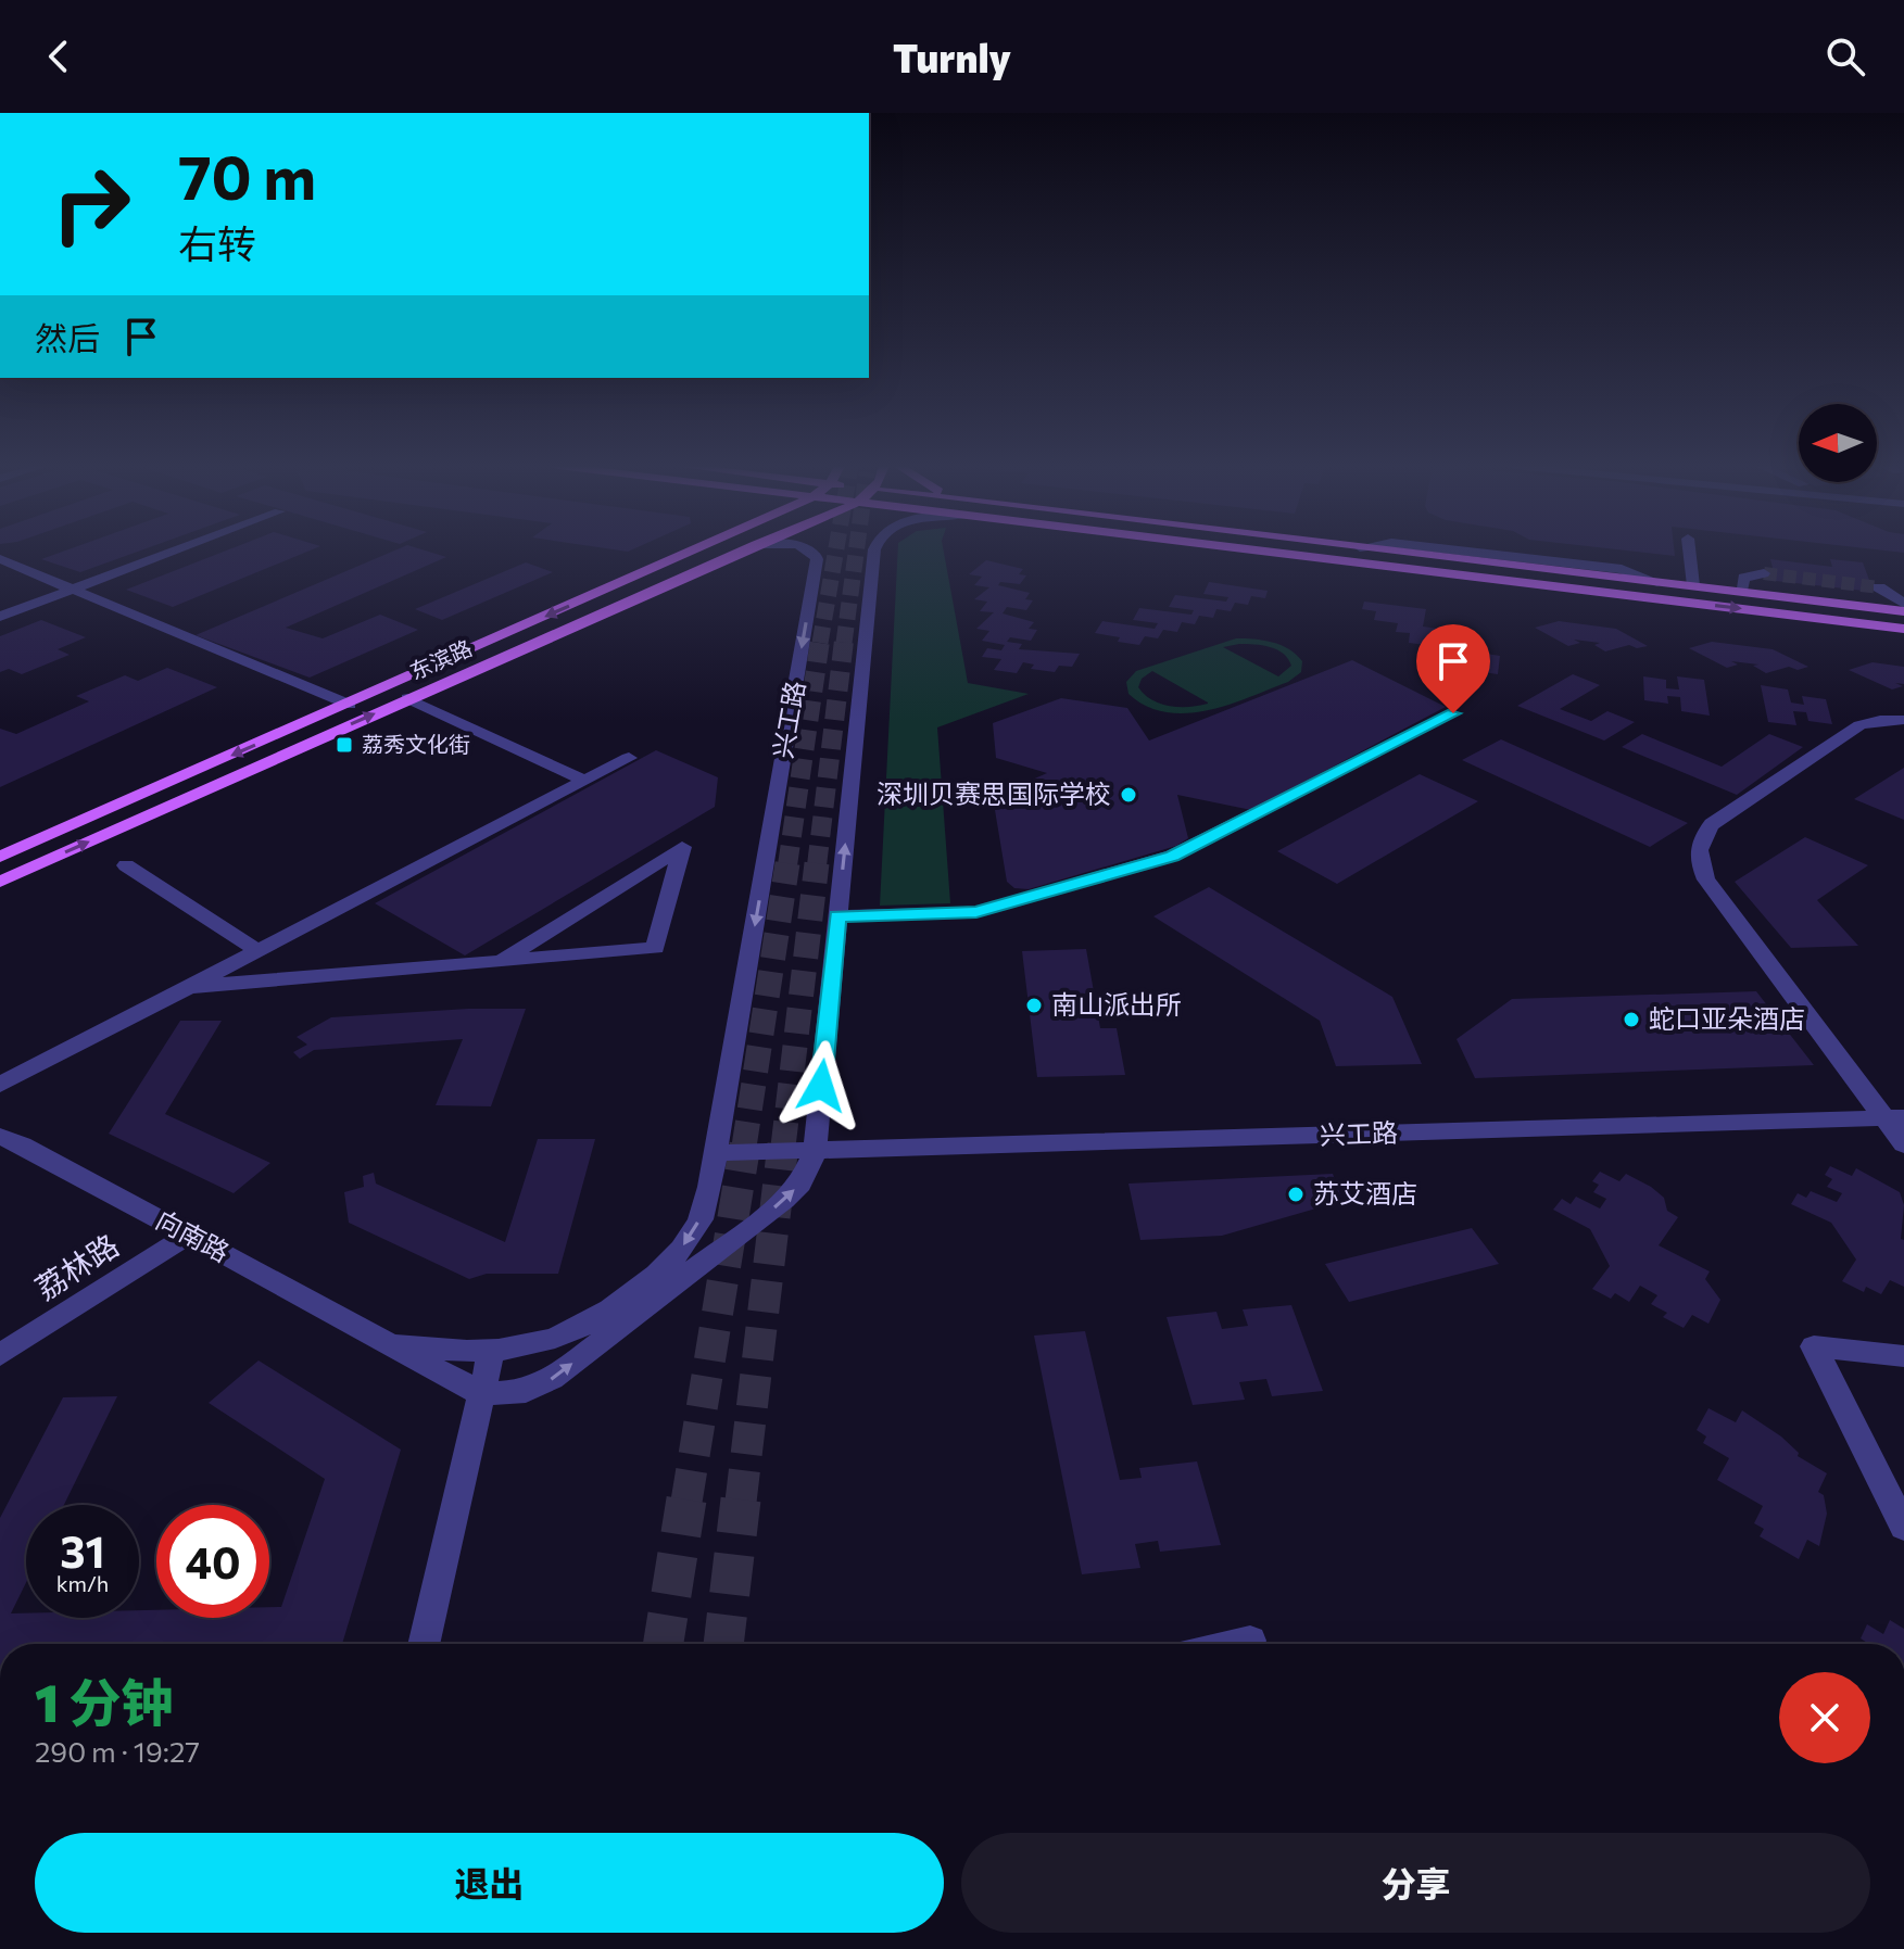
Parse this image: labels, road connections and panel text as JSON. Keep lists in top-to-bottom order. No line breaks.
{"streets":{"main road":["东滨路"],"street":["兴工路","向南路","荔林路"]},"crossings":[["兴工路","向南路"],["向南路","荔林路"]],"places":{"transit":["荔秀文化街"],"other":["深圳贝赛思国际学校","南山派出所","蛇口亚朵酒店","苏艾酒店"]},"north":"left","page":{"header":"Turnly","turn":["70 m","右转"],"then":"然后","speed":"31 km/h","limit":"40","heading":["1 分钟","290 m · 19:27"],"buttons":["退出","分享"]}}
